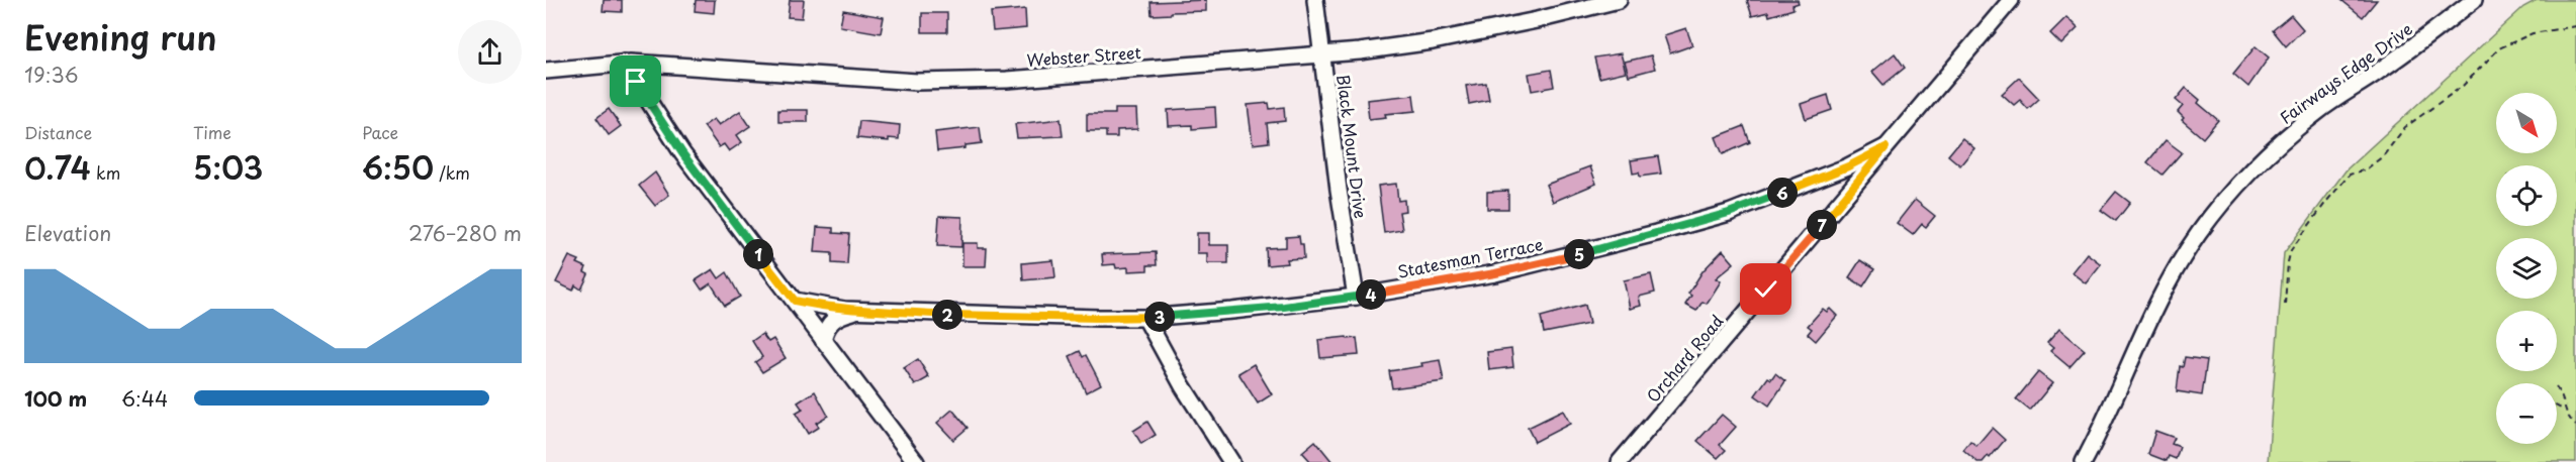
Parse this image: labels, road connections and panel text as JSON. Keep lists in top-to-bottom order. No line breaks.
{"streets":{"street":["Webster Street","Fairways Edge Drive","Black Mount Drive","Statesman Terrace","Orchard Road"]},"crossings":[["Webster Street","Black Mount Drive"],["Black Mount Drive","Statesman Terrace"],["Statesman Terrace","Orchard Road"]],"north":"bottom right","page":{"heading":["Evening run","19:36"],"map_buttons":["+","−"],"stats":[["Distance","0.74 km"],["Time","5:03"],["Pace","6:50 /km"]],"pins":["6","7","1","5","4","2","3"],"chart":["Elevation","276–280 m"],"list":[{"name":"100 m","note":"6:44"}]}}
